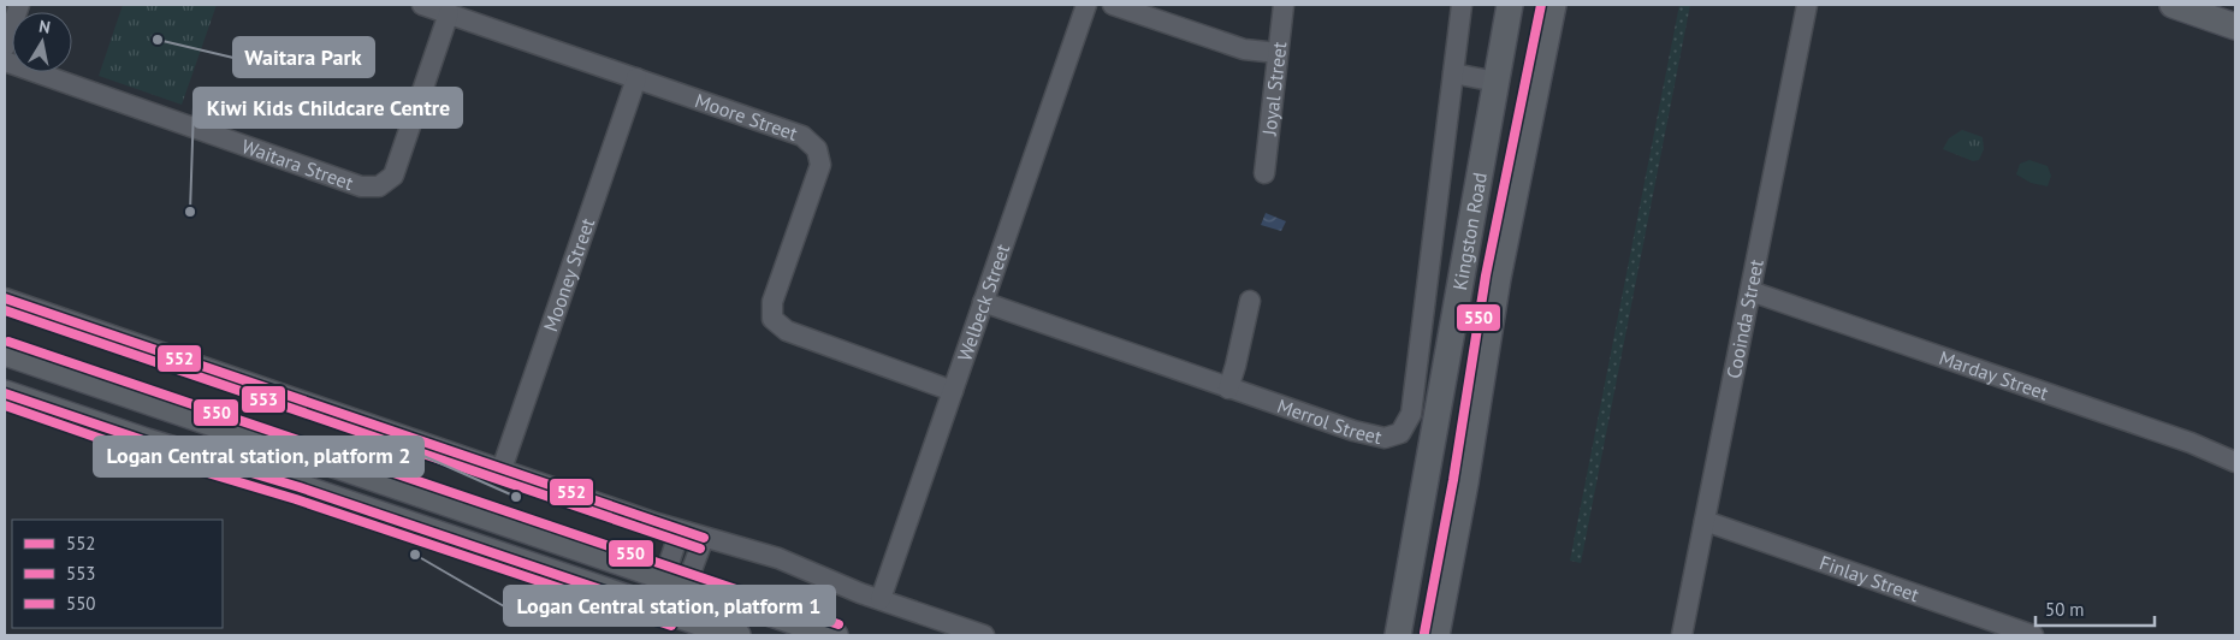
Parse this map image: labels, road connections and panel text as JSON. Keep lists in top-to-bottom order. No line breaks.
{"streets":{"main road":["Kingston Road"],"street":["Joyal Street","Moore Street","Waitara Street","Mooney Street","Welbeck Street","Cooinda Street","Marday Street","Merrol Street","Finlay Street"]},"crossings":[["Moore Street","Waitara Street"],["Moore Street","Mooney Street"],["Moore Street","Welbeck Street"],["Welbeck Street","Merrol Street"],["Cooinda Street","Marday Street"],["Cooinda Street","Finlay Street"]],"places":["Waitara Park","Kiwi Kids Childcare Centre","Logan Central station, platform 2","Logan Central station, platform 1"],"lines":["transit line 550","transit line 552","transit line 553"],"legend":["552","553","550"],"scale_bar":"50 m","north":"top"}
